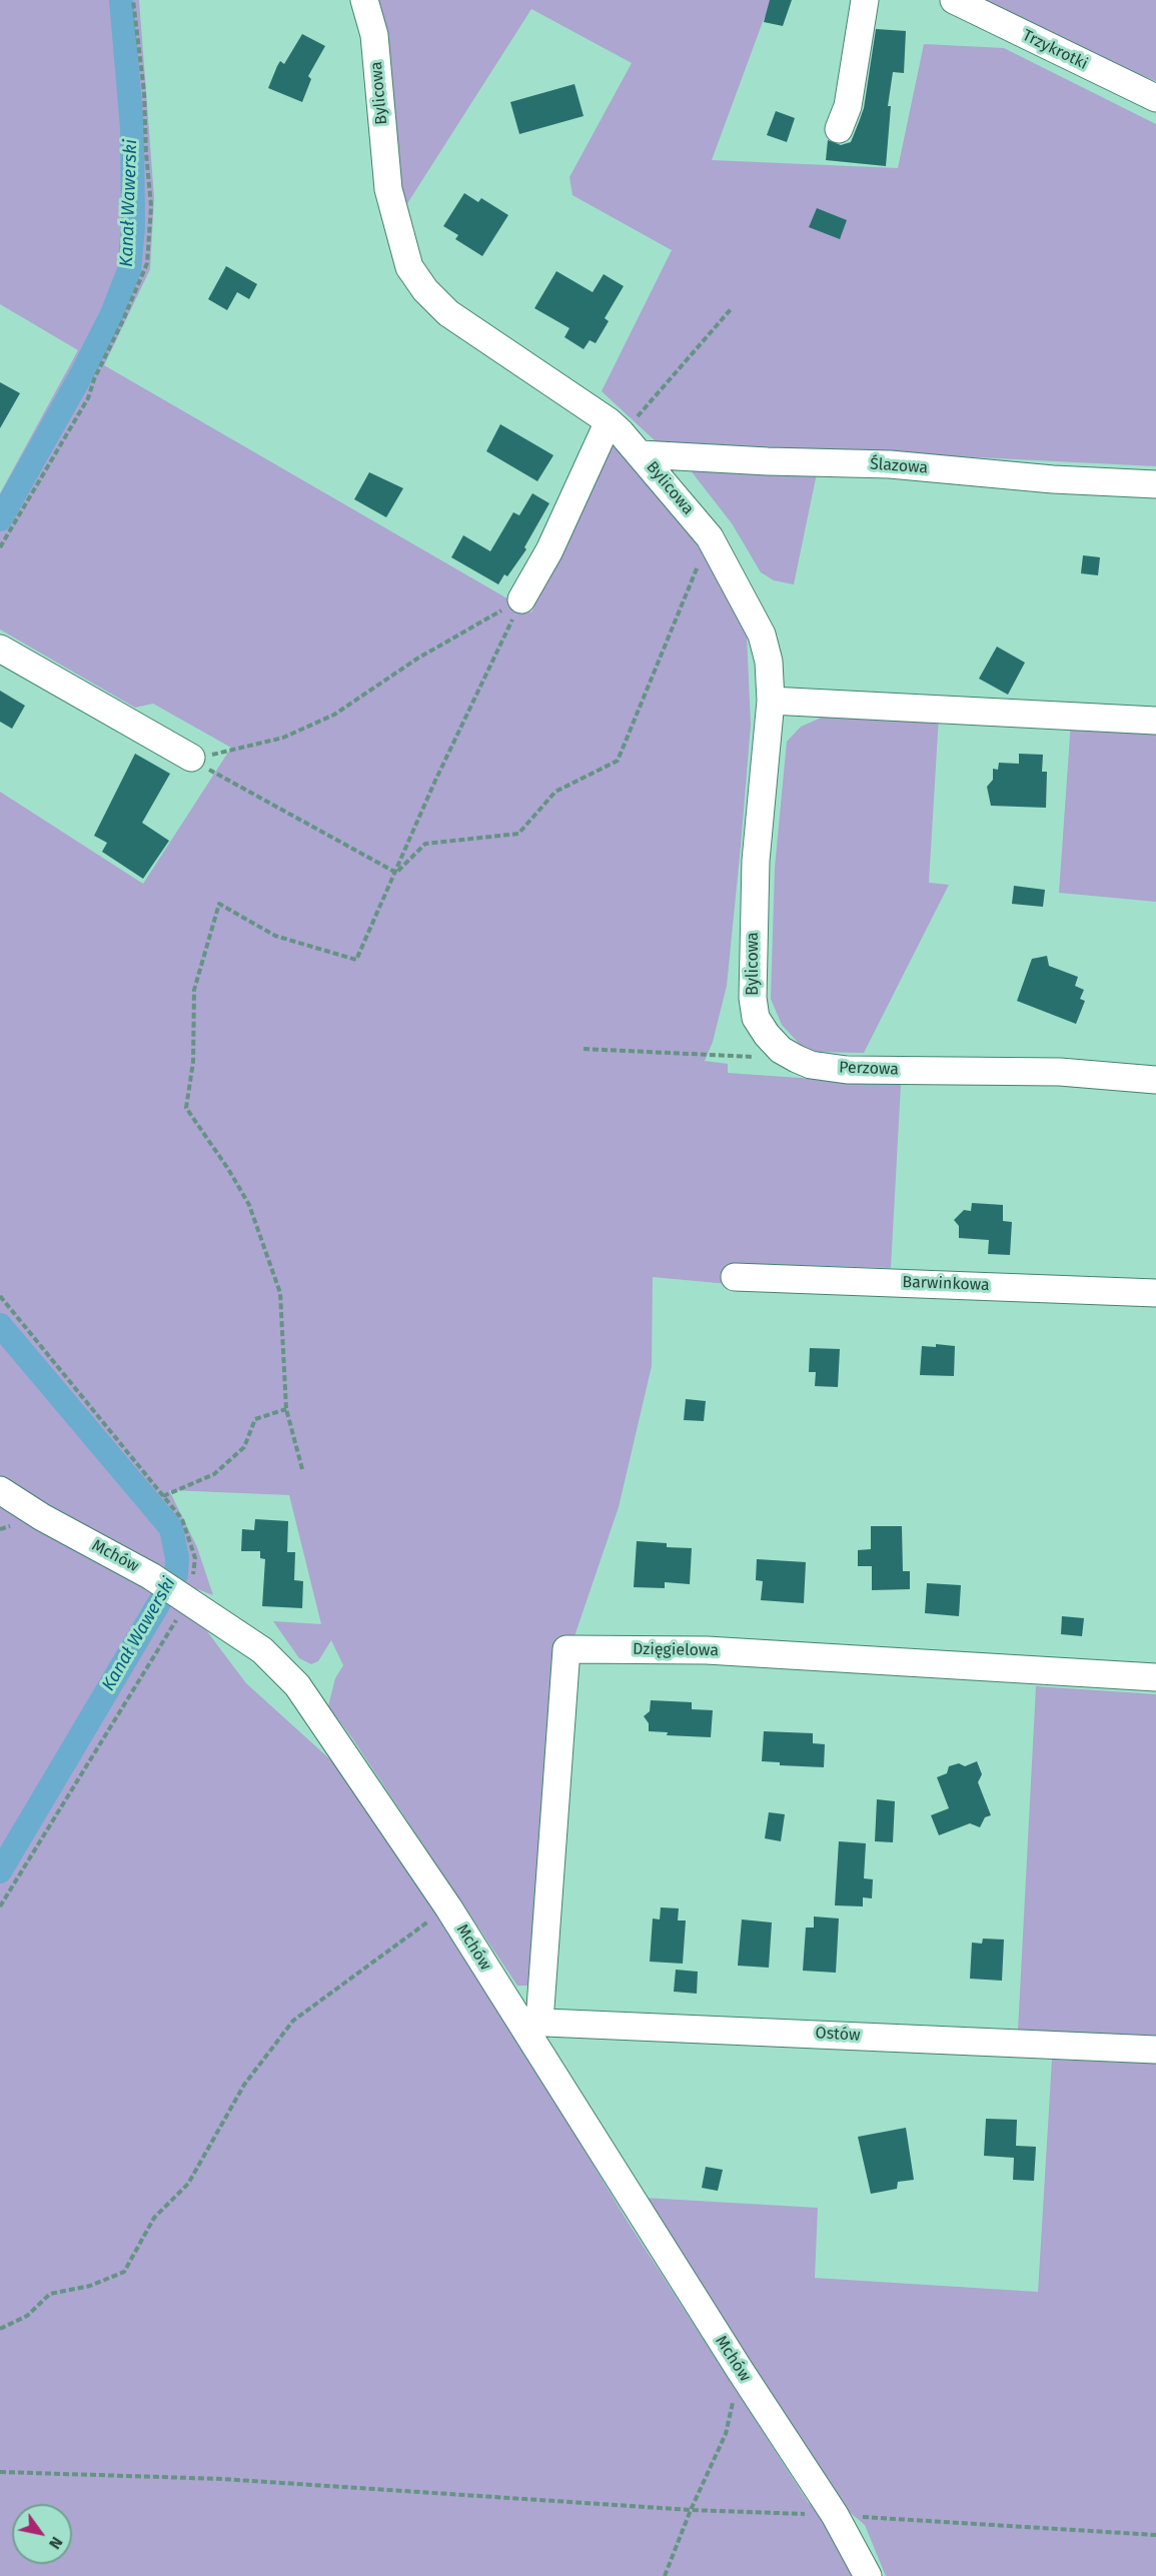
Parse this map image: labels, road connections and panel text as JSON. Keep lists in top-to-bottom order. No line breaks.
{"streets":{"street":["Trzykrotki","Bylicowa","Ślazowa","Perzowa","Barwinkowa","Mchów","Dzięgielowa","Ostów"]},"crossings":[["Bylicowa","Ślazowa"],["Bylicowa","Perzowa"],["Mchów","Dzięgielowa"],["Mchów","Ostów"],["Dzięgielowa","Ostów"]],"water":["Kanał Wawerski"],"north":"bottom right"}
